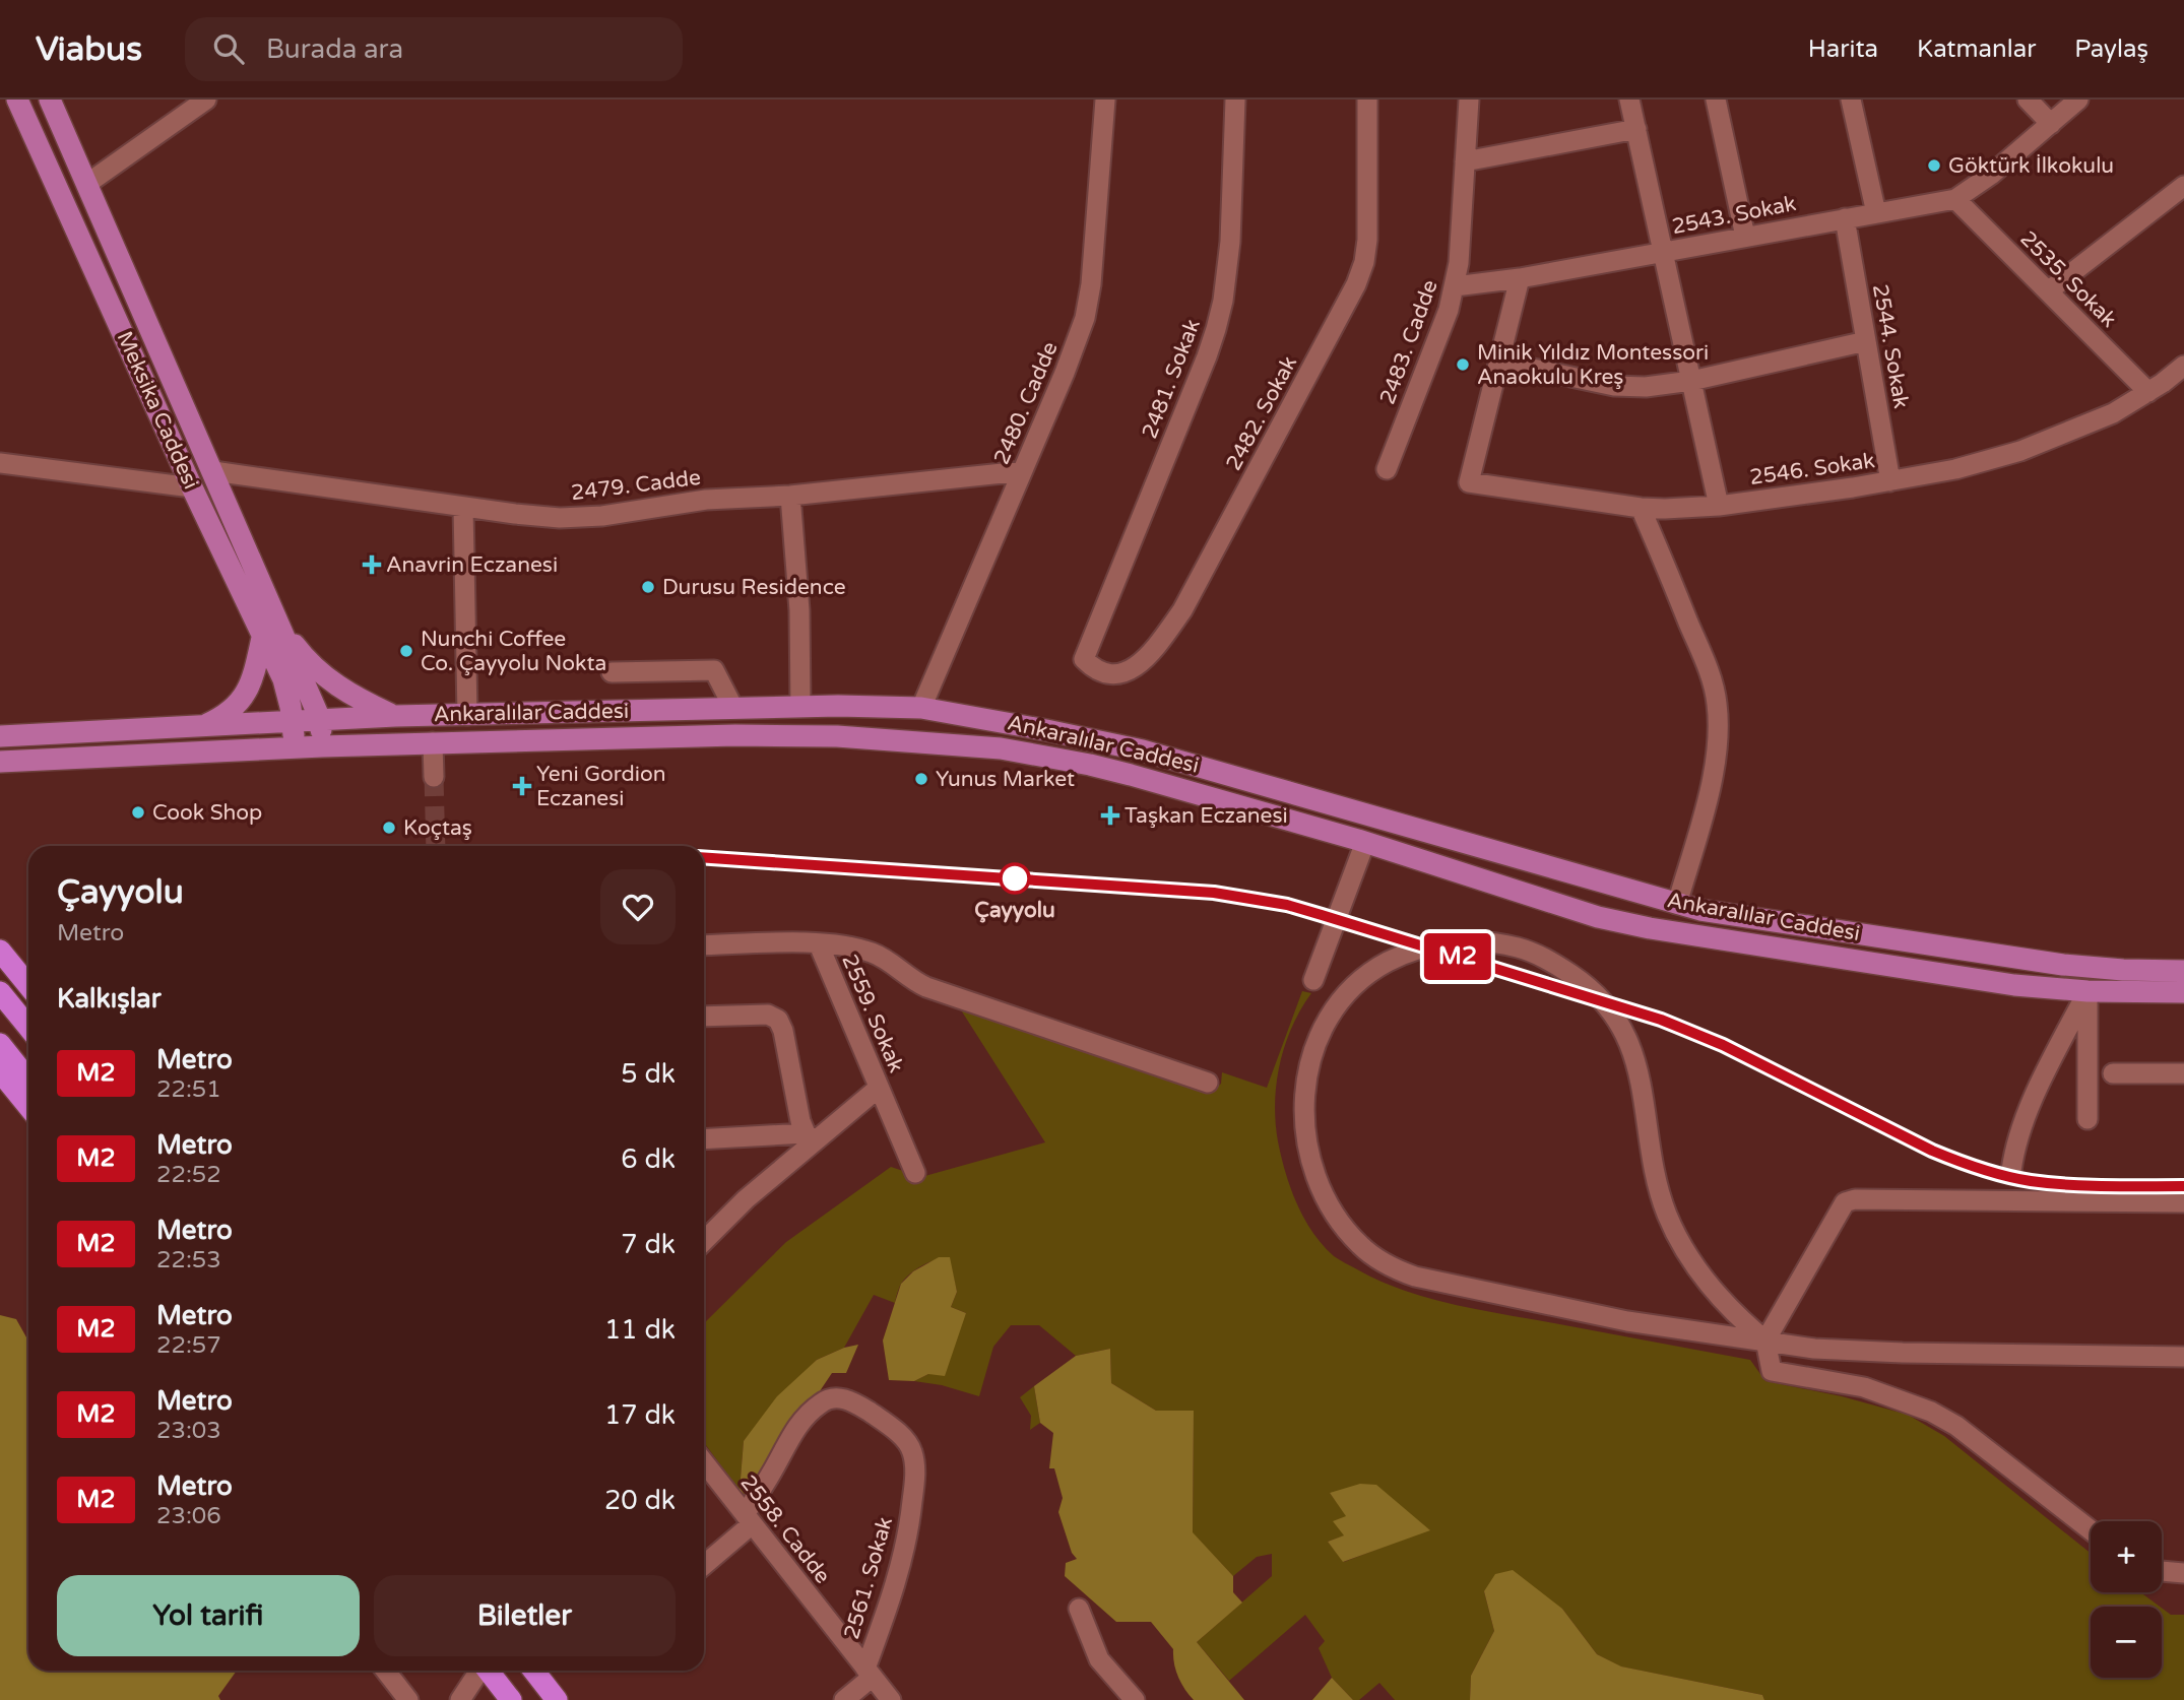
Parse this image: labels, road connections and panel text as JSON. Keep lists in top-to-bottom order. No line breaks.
{"streets":{"main road":["Meksika Caddesi","Ankaralılar Caddesi"],"street":["2543. Sokak","2535. Sokak","2483. Cadde","2544. Sokak","2481. Sokak","2480. Cadde","2482. Sokak","2546. Sokak","2479. Cadde","2559. Sokak","2558. Cadde","2561. Sokak"]},"crossings":[["2543. Sokak","2535. Sokak"],["2543. Sokak","2483. Cadde"],["2543. Sokak","2544. Sokak"],["2535. Sokak","2546. Sokak"],["2544. Sokak","2546. Sokak"],["2481. Sokak","2482. Sokak"],["2480. Cadde","2479. Cadde"],["2480. Cadde","Ankaralılar Caddesi"],["Meksika Caddesi","2479. Cadde"],["Meksika Caddesi","Ankaralılar Caddesi"],["2558. Cadde","2561. Sokak"]],"places":{"other":["Göktürk İlkokulu","Minik Yıldız Montessori Anaokulu Kreş","Durusu Residence","Nunchi Coffee Co. Çayyolu Nokta","Yunus Market","Cook Shop","Koçtaş","Çayyolu"],"health":["Anavrin Eczanesi","Yeni Gordion Eczanesi","Taşkan Eczanesi"]},"lines":["metro line M2"],"page":{"header":"Viabus","search":"Burada ara","nav":["Harita","Katmanlar","Paylaş"],"on_map":"M2","heading":[["Çayyolu","Metro"],"Kalkışlar"],"list":[{"mark":"M2","name":"Metro","note":"22:51","value":"5 dk"},{"mark":"M2","name":"Metro","note":"22:52","value":"6 dk"},{"mark":"M2","name":"Metro","note":"22:53","value":"7 dk"},{"mark":"M2","name":"Metro","note":"22:57","value":"11 dk"},{"mark":"M2","name":"Metro","note":"23:03","value":"17 dk"},{"mark":"M2","name":"Metro","note":"23:06","value":"20 dk"}],"map_buttons":["+","−"],"buttons":["Yol tarifi","Biletler"]}}
